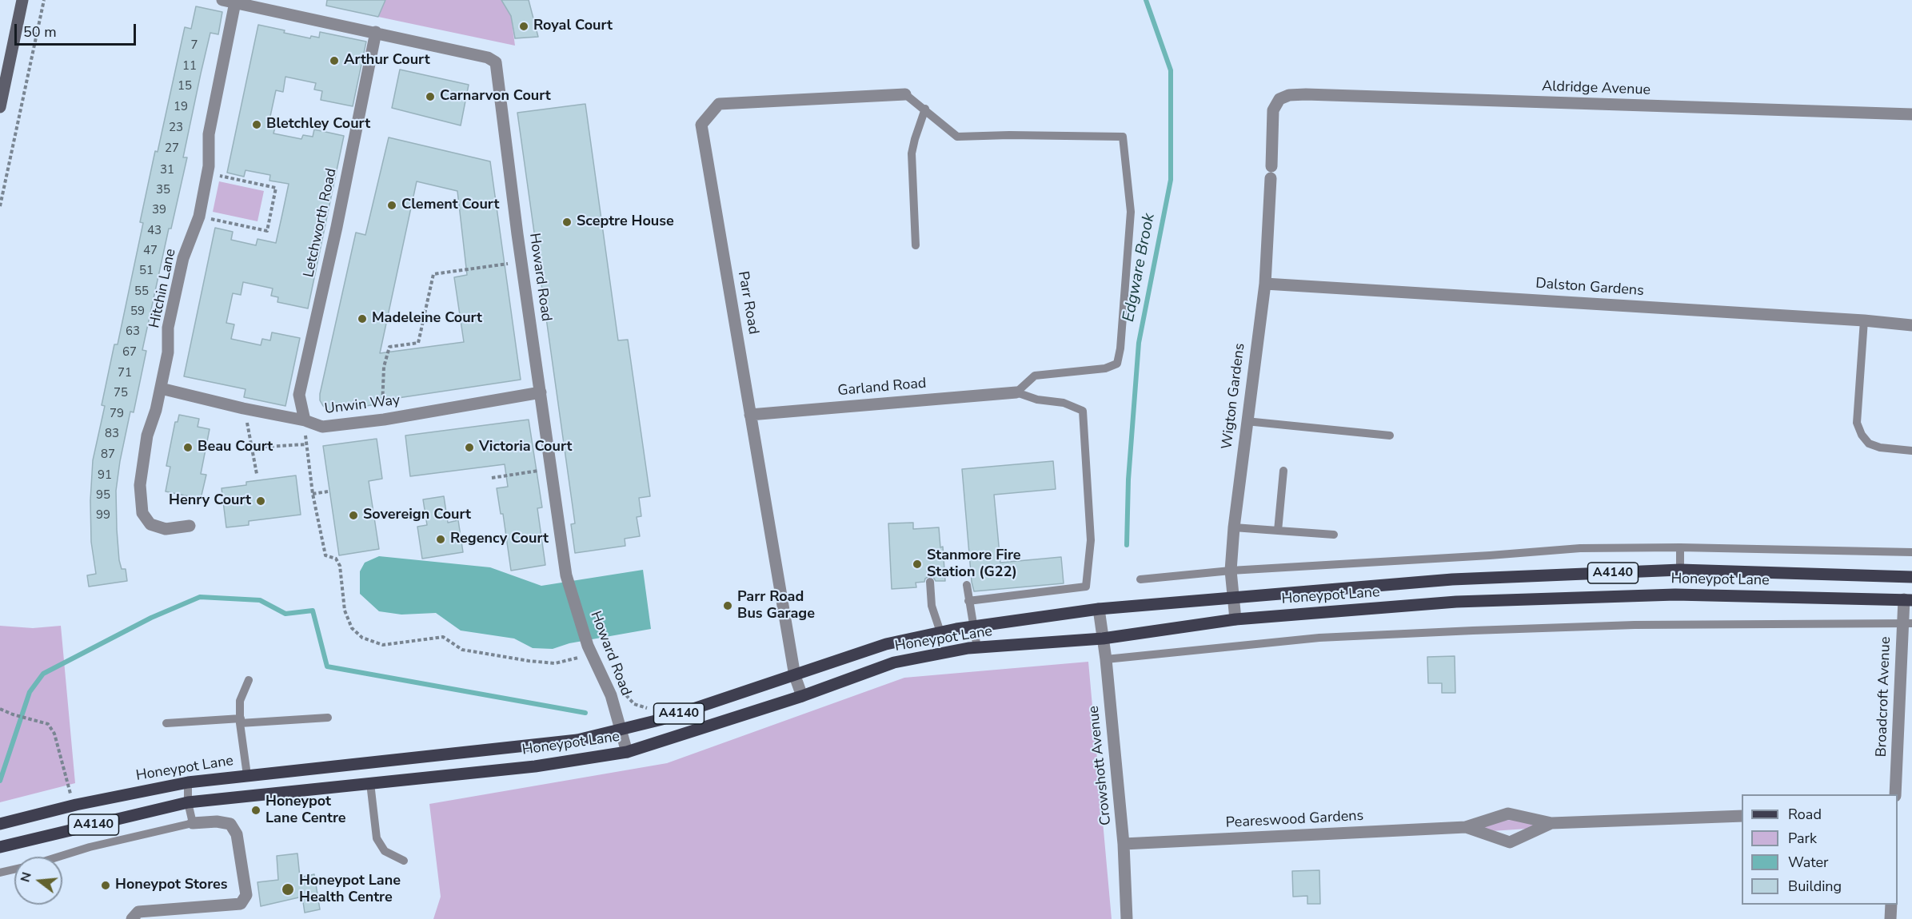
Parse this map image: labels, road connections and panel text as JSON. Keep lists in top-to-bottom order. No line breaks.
{"streets":{"main road":["A4140","Honeypot Lane"],"street":["Aldridge Avenue","Letchworth Road","Howard Road","Dalston Gardens","Hitchin Lane","Parr Road","Garland Road","Wigton Gardens","Unwin Way","Broadcroft Avenue","Crowshott Avenue","Peareswood Gardens"]},"crossings":[["Aldridge Avenue","Wigton Gardens"],["Letchworth Road","Howard Road"],["Letchworth Road","Unwin Way"],["Howard Road","Hitchin Lane"],["Howard Road","Unwin Way"],["Howard Road","Honeypot Lane"],["Dalston Gardens","Wigton Gardens"],["Hitchin Lane","Unwin Way"],["Parr Road","Garland Road"],["Parr Road","Honeypot Lane"],["Wigton Gardens","Honeypot Lane"],["Honeypot Lane","Broadcroft Avenue"],["Honeypot Lane","Crowshott Avenue"],["Crowshott Avenue","Peareswood Gardens"]],"water":["Edgware Brook"],"places":["Royal Court","Arthur Court","Carnarvon Court","Bletchley Court","Clement Court","Sceptre House","Madeleine Court","Beau Court","Victoria Court","Henry Court","Sovereign Court","Regency Court","Stanmore Fire Station (G22)","Parr Road Bus Garage","Honeypot Lane Centre","Honeypot Stores","Honeypot Lane Health Centre"],"house_numbers":["7","11","15","19","23","27","31","35","39","43","47","51","55","59","63","67","71","75","79","83","87","91","95","99"],"legend":["Road","Park","Water","Building"],"scale_bar":"50 m","north":"left"}
